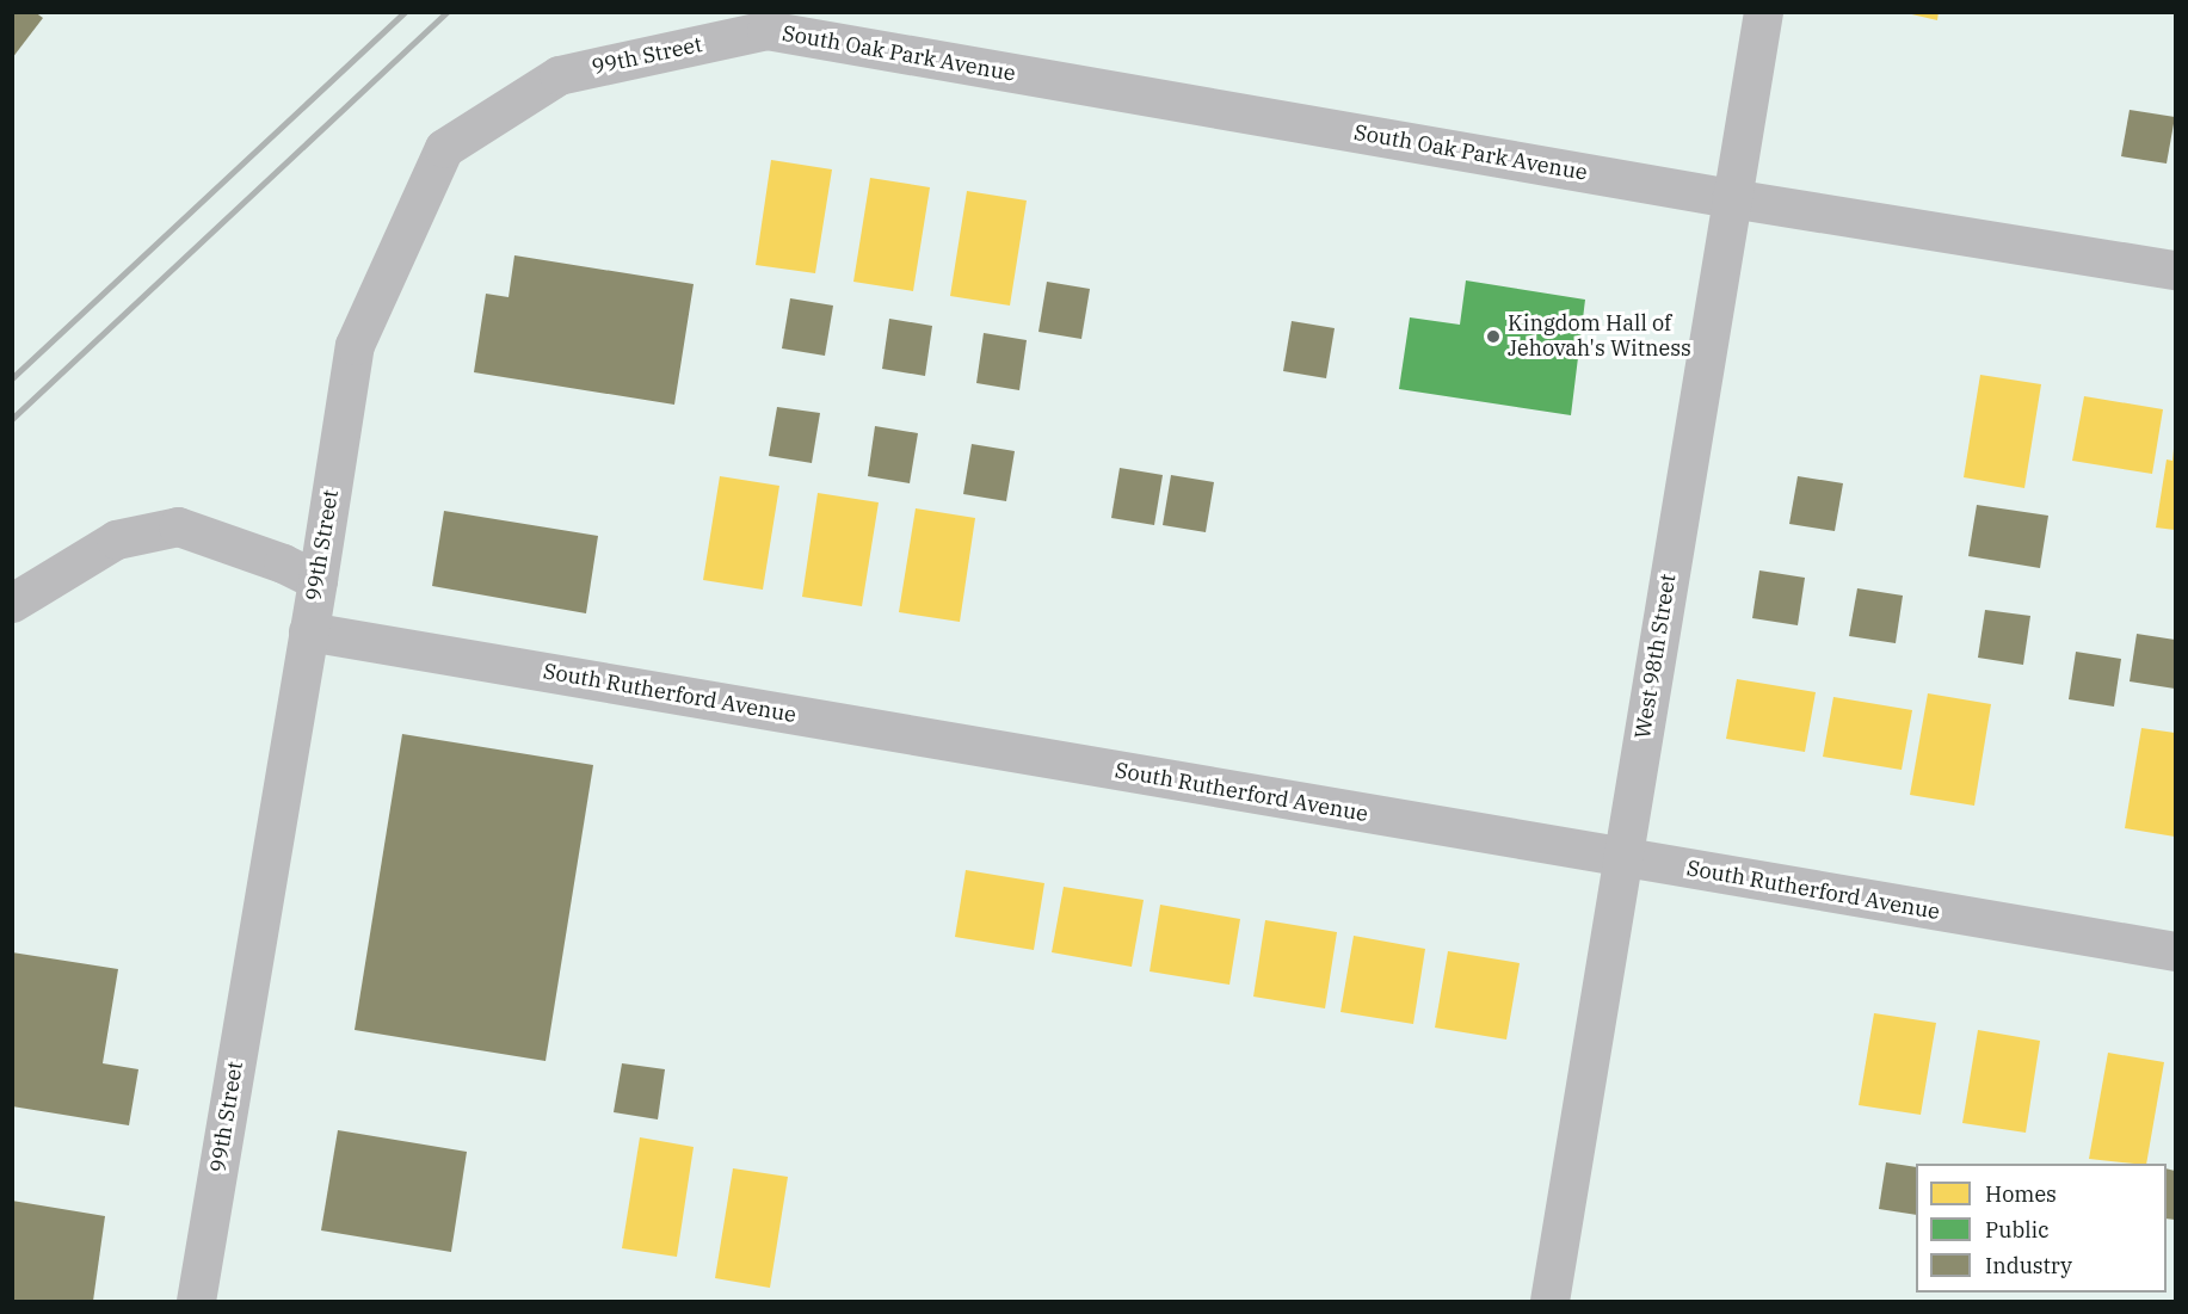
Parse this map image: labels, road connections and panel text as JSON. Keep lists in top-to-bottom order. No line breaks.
{"streets":{"street":["South Oak Park Avenue","99th Street","West 98th Street","South Rutherford Avenue"]},"crossings":[["South Oak Park Avenue","99th Street"],["South Oak Park Avenue","West 98th Street"],["99th Street","South Rutherford Avenue"],["West 98th Street","South Rutherford Avenue"]],"places":["Kingdom Hall of Jehovah's Witness"],"legend":["Homes","Public","Industry"]}
